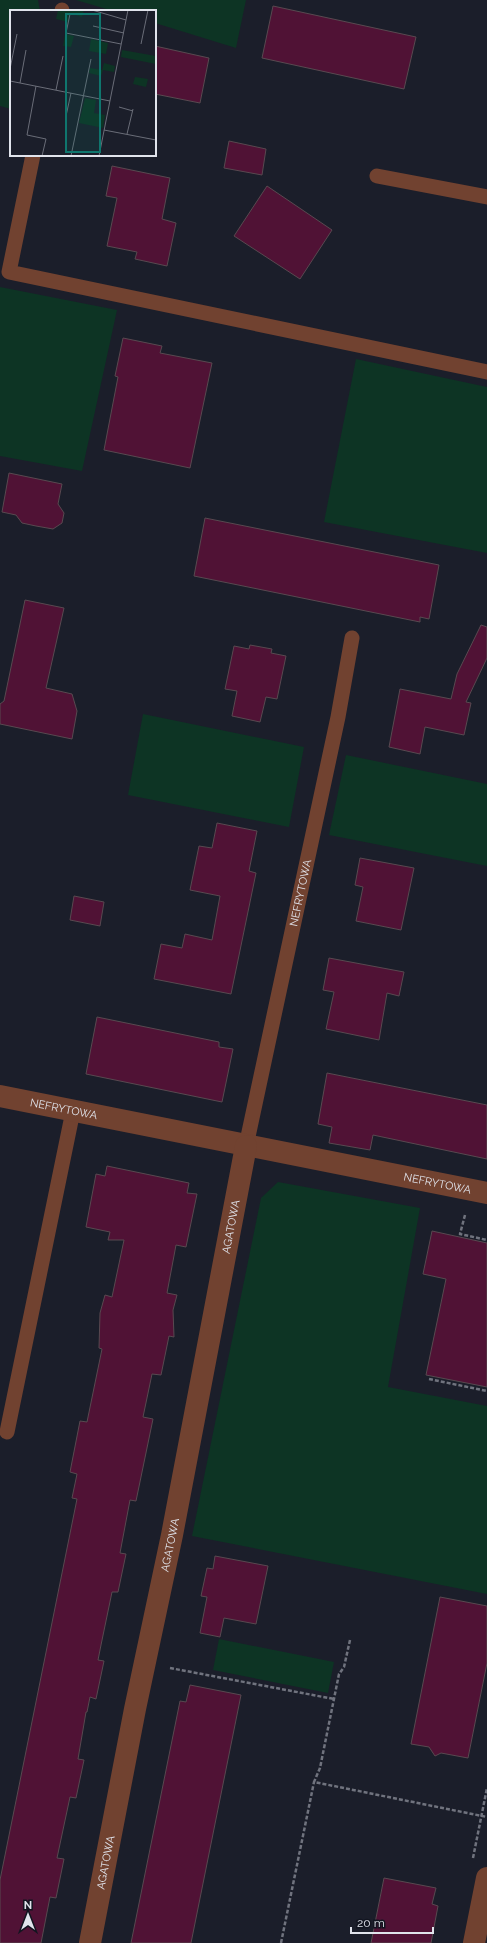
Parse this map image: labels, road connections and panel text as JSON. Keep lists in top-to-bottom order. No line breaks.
{"streets":{"street":["NEFRYTOWA","AGATOWA"]},"crossings":[["NEFRYTOWA","AGATOWA"]],"scale_bar":"20 m","north":"top"}
